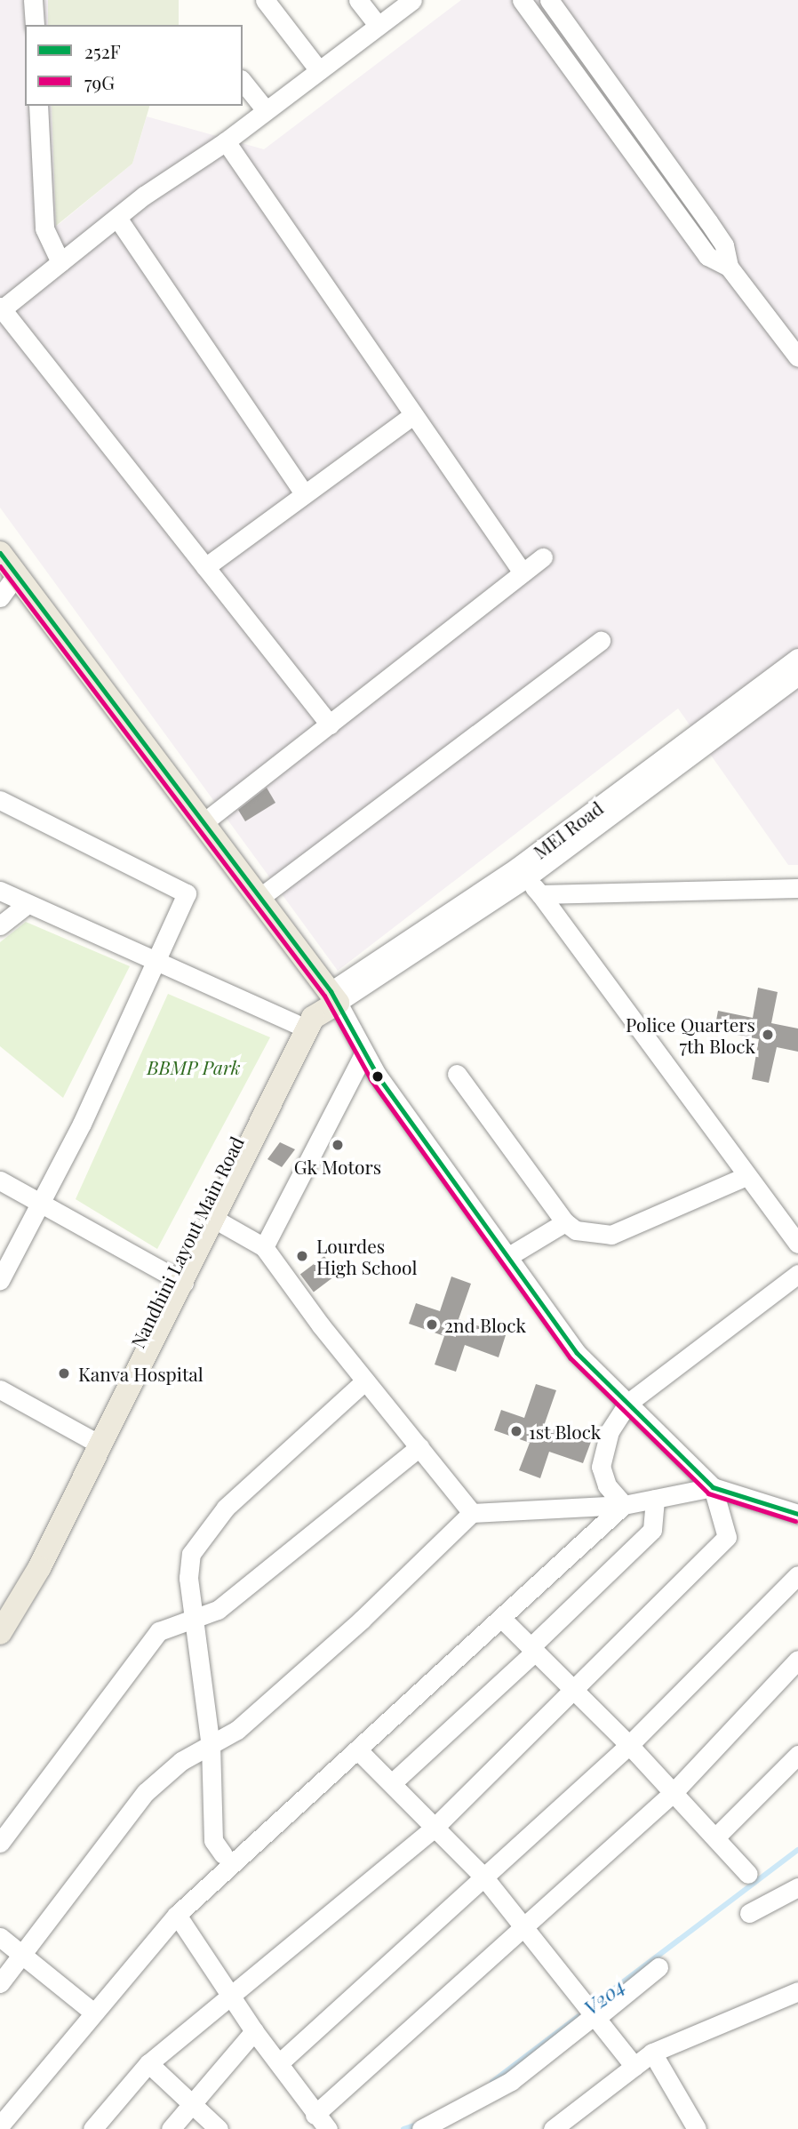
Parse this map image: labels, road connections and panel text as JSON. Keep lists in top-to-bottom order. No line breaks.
{"streets":{"main road":["Nandhini Layout Main Road"],"street":["MEI Road"]},"crossings":[["MEI Road","Nandhini Layout Main Road"]],"water":["V204"],"parks":["BBMP Park"],"places":["Police Quarters 7th Block","Gk Motors","Lourdes High School","2nd Block","Kanva Hospital","1st Block"],"lines":["transit line 252F","transit line 79G"],"legend":["252F","79G"]}
